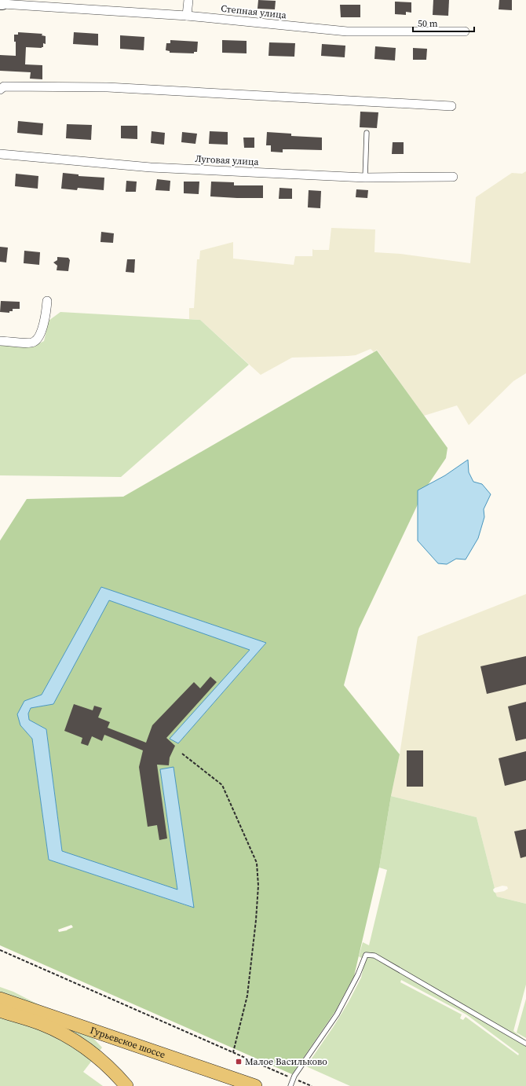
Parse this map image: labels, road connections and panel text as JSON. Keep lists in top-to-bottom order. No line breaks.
{"streets":{"main road":["Гурьевское шоссе"],"street":["Степная улица","Луговая улица"]},"places":{"transit":["Малое Васильково"]},"scale_bar":"50 m"}
